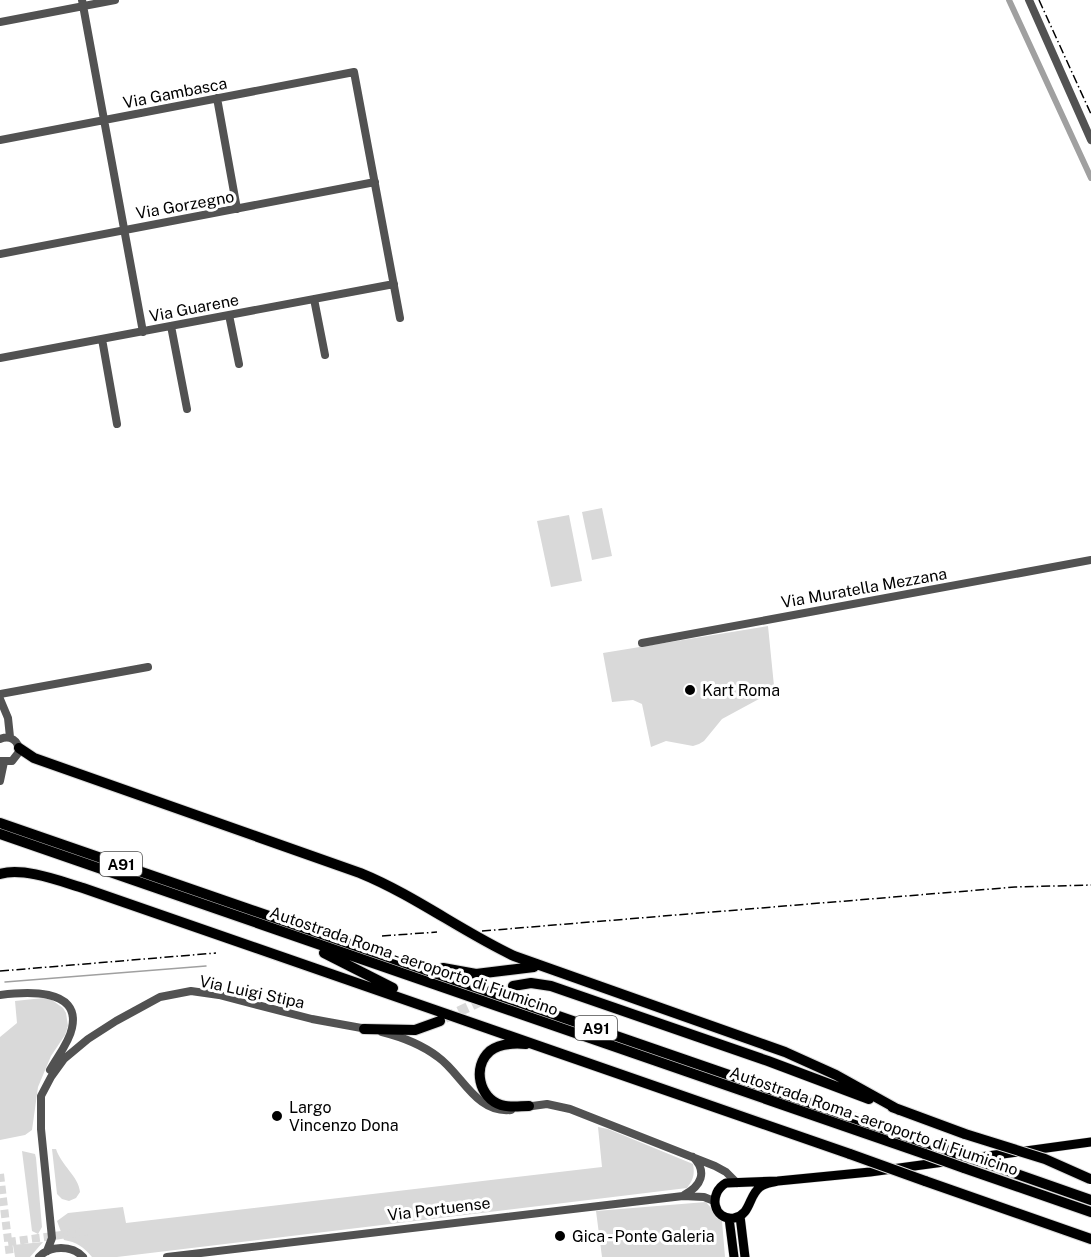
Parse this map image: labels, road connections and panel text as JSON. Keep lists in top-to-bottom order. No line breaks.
{"streets":{"highway":["A91","Autostrada Roma - aeroporto di Fiumicino"],"street":["Via Gambasca","Via Gorzegno","Via Guarene","Via Muratella Mezzana","Via Luigi Stipa","Via Portuense"]},"crossings":[["Via Gambasca","Via Gorzegno"]],"places":["Kart Roma","Largo Vincenzo Dona","Gica - Ponte Galeria"]}
